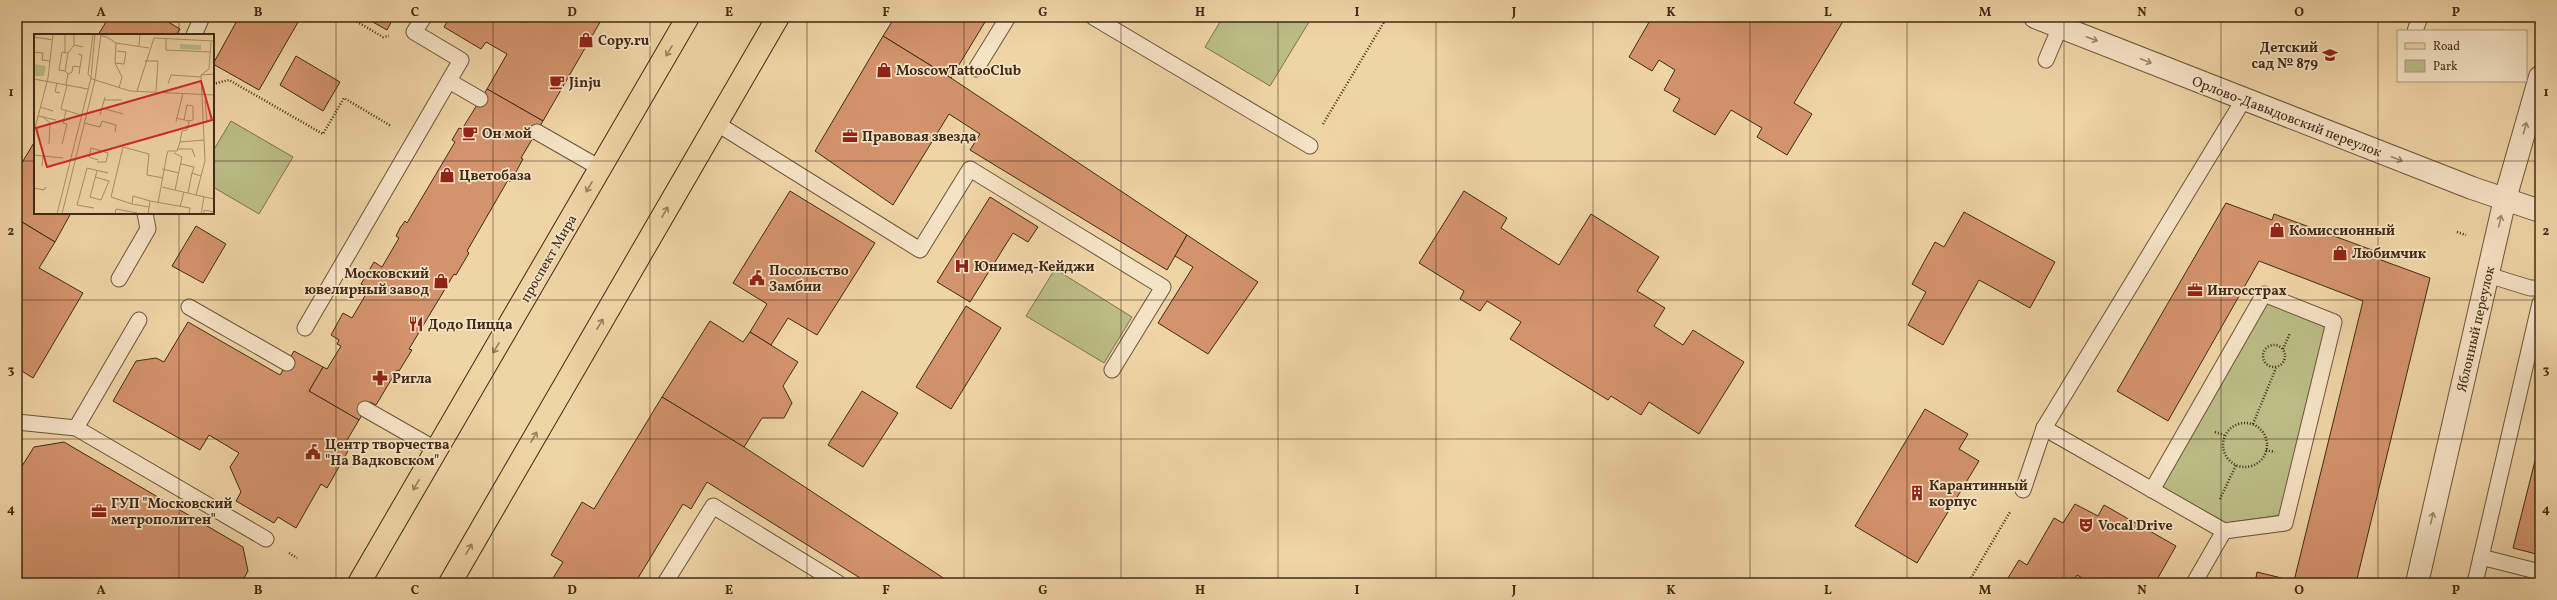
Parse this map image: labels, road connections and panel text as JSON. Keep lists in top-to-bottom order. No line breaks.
{"streets":{"main road":["проспект Мира"],"street":["Орлово-Давыдовский переулок","Яблонный переулок"]},"crossings":[["Орлово-Давыдовский переулок","Яблонный переулок"]],"one_way":["Орлово-Давыдовский переулок","Яблонный переулок"],"places":{"shop":["Copy.ru","MoscowTattooClub","Цветобаза","Комиссионный","Любимчик","Московский ювелирный завод"],"school or university":["Детский сад № 879"],"cafe":["Jinju","Он мой"],"office":["Правовая звезда","Ингосстрах","ГУП \"Московский метрополитен\""],"hospital":["Юнимед-Кейджи"],"public building":["Посольство Замбии","Центр творчества \"На Вадковском\""],"restaurant":["Додо Пицца"],"pharmacy":["Ригла"],"building":["Карантинный корпус"],"theatre":["Vocal Drive"]},"legend":["Road","Park"],"grid":{"columns":["A","B","C","D","E","F","G","H","I","J","K","L","M","N","O","P"],"rows":["1","2","3","4"]}}
